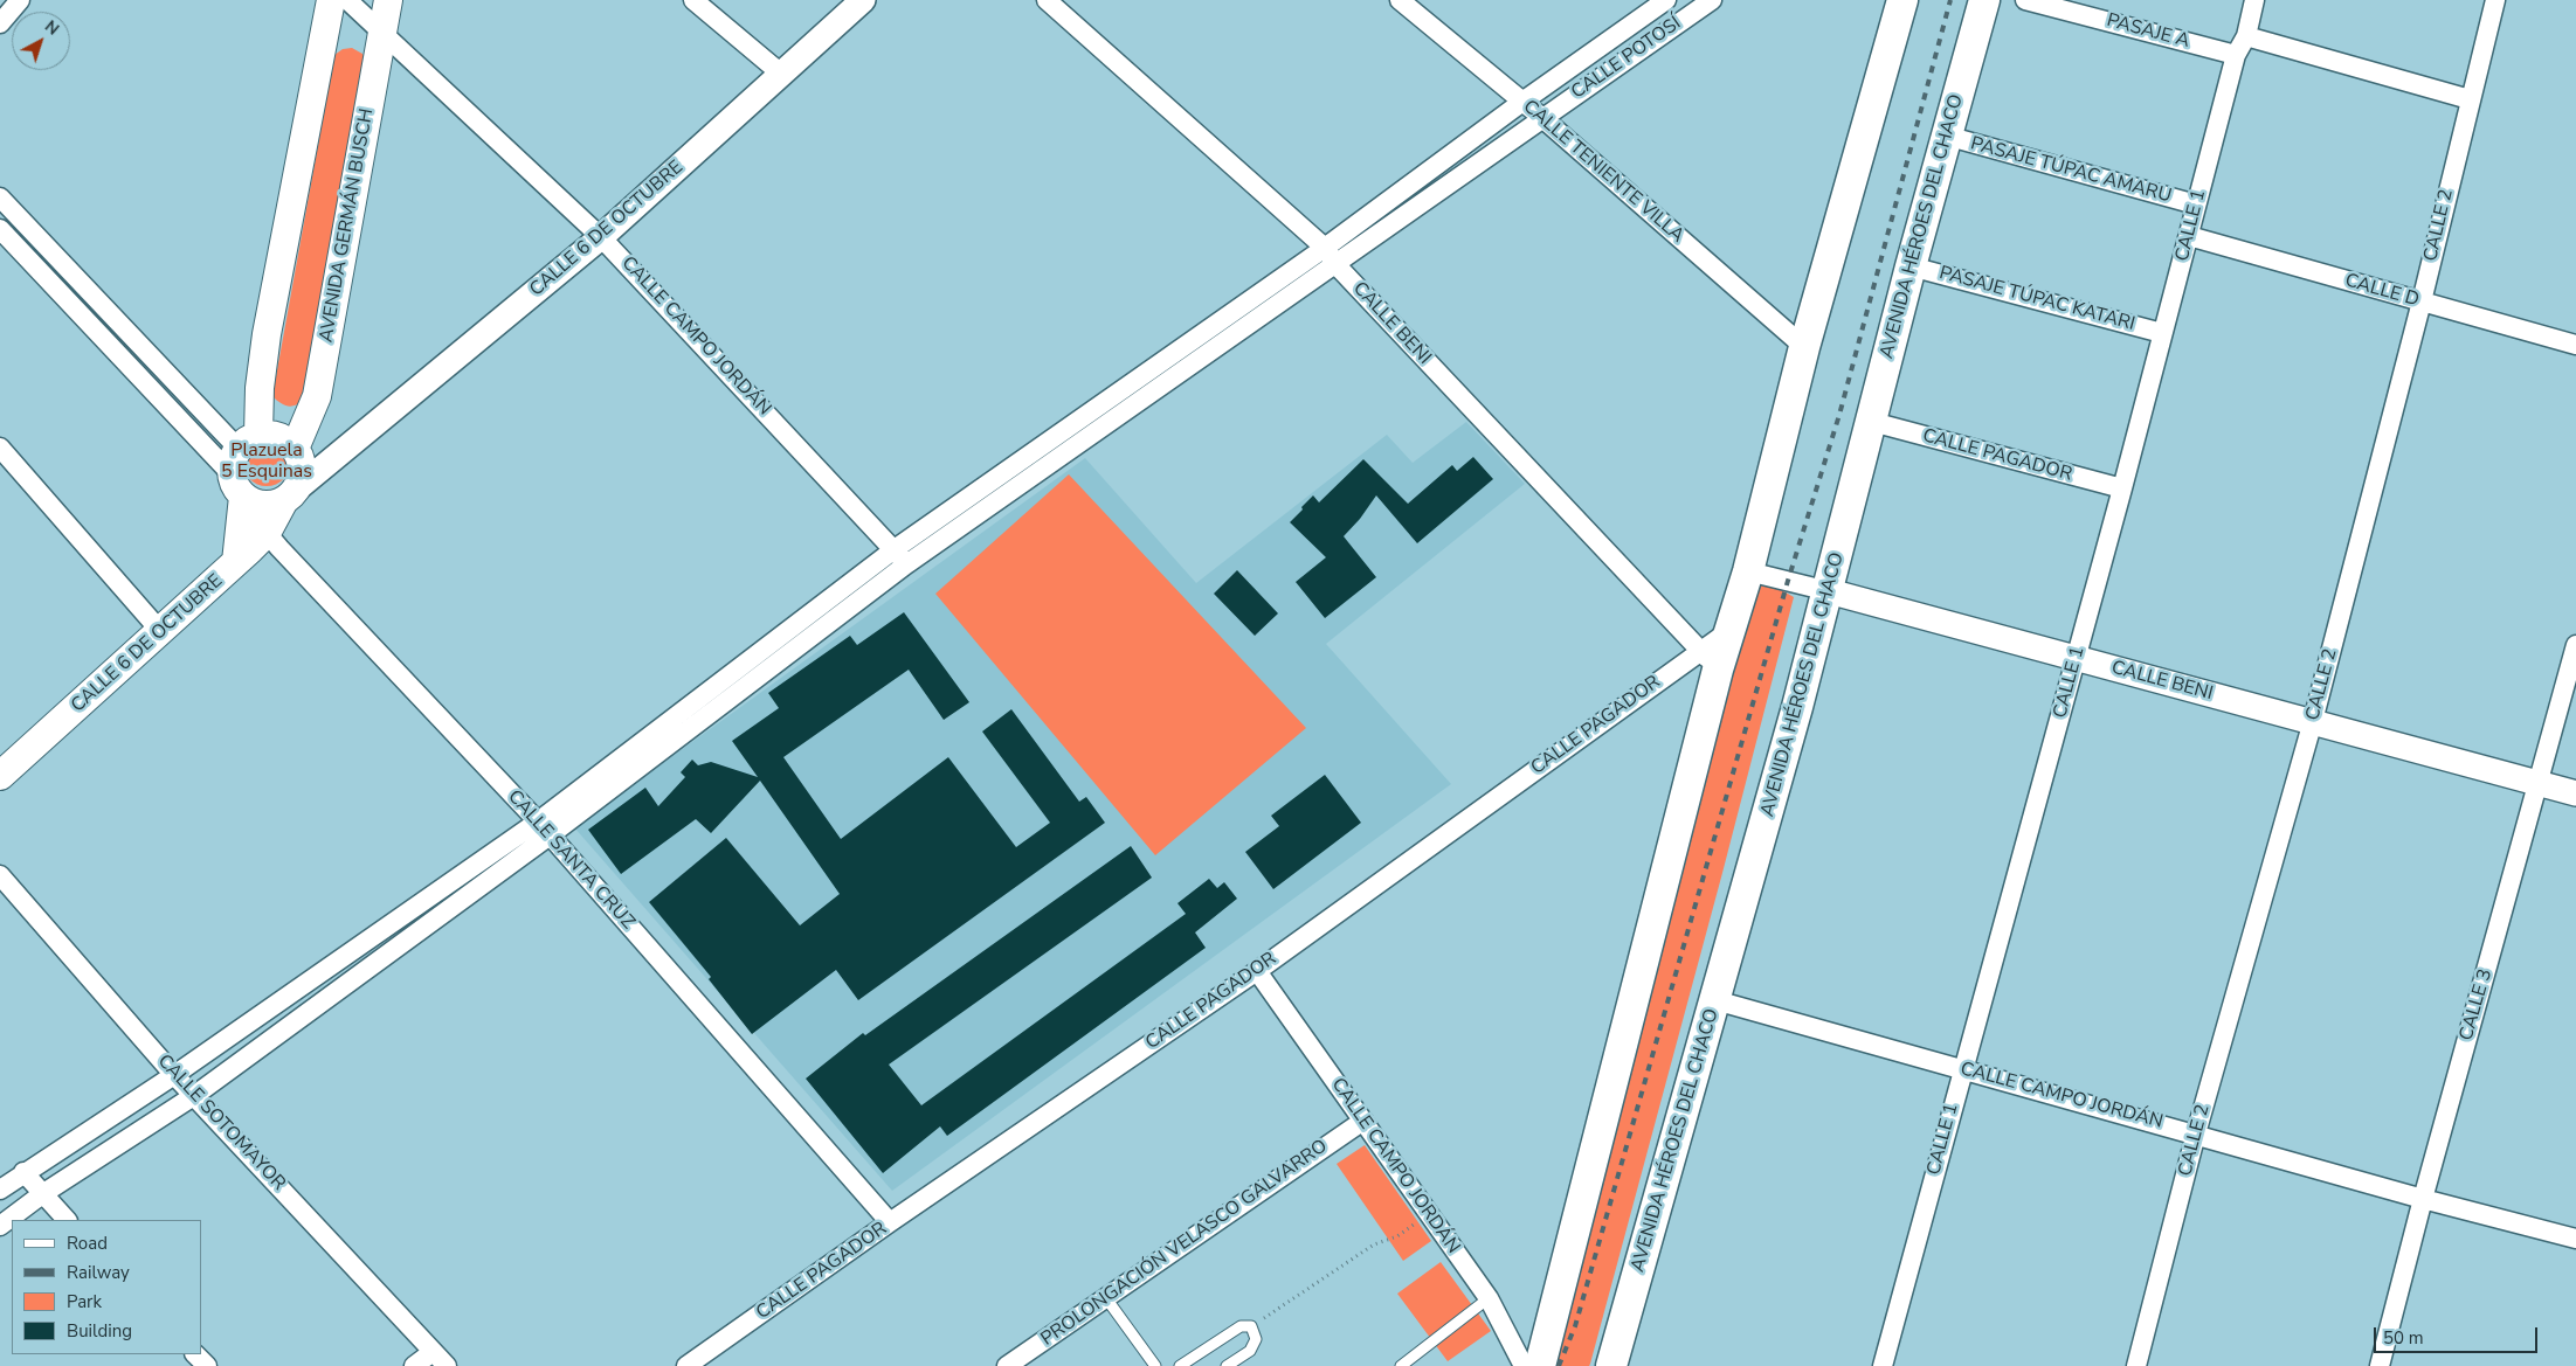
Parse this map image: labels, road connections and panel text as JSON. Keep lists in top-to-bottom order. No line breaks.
{"streets":{"main road":["AVENIDA GERMÁN BUSCH","AVENIDA HÉROES DEL CHACO","CALLE 6 DE OCTUBRE"],"street":["PASAJE A","CALLE POTOSÍ","PASAJE TÚPAC AMARU","CALLE TENIENTE VILLA","CALLE 1","CALLE 2","CALLE D","PASAJE TÚPAC KATARI","CALLE BENI","CALLE CAMPO JORDÁN","CALLE PAGADOR","CALLE SANTA CRUZ","CALLE 3","CALLE SOTOMAYOR","PROLONGACIÓN VELASCO GALVARRO"]},"crossings":[["PASAJE A","CALLE 1"],["CALLE POTOSÍ","CALLE TENIENTE VILLA"],["CALLE POTOSÍ","CALLE BENI"],["CALLE POTOSÍ","CALLE CAMPO JORDÁN"],["PASAJE TÚPAC AMARU","CALLE 1"],["PASAJE TÚPAC AMARU","AVENIDA HÉROES DEL CHACO"],["AVENIDA GERMÁN BUSCH","CALLE 6 DE OCTUBRE"],["AVENIDA GERMÁN BUSCH","CALLE CAMPO JORDÁN"],["AVENIDA GERMÁN BUSCH","CALLE SANTA CRUZ"],["CALLE 1","CALLE D"],["CALLE 1","PASAJE TÚPAC KATARI"],["CALLE 1","CALLE BENI"],["CALLE 1","CALLE CAMPO JORDÁN"],["CALLE 1","CALLE PAGADOR"],["CALLE 2","CALLE D"],["CALLE 2","CALLE BENI"],["CALLE 2","CALLE CAMPO JORDÁN"],["AVENIDA HÉROES DEL CHACO","PASAJE TÚPAC KATARI"],["AVENIDA HÉROES DEL CHACO","CALLE BENI"],["AVENIDA HÉROES DEL CHACO","CALLE CAMPO JORDÁN"],["AVENIDA HÉROES DEL CHACO","CALLE PAGADOR"],["CALLE 6 DE OCTUBRE","CALLE CAMPO JORDÁN"],["CALLE 6 DE OCTUBRE","CALLE SANTA CRUZ"],["CALLE BENI","CALLE PAGADOR"],["CALLE BENI","CALLE 3"],["CALLE CAMPO JORDÁN","CALLE PAGADOR"],["CALLE CAMPO JORDÁN","CALLE 3"],["CALLE CAMPO JORDÁN","PROLONGACIÓN VELASCO GALVARRO"],["CALLE PAGADOR","CALLE SANTA CRUZ"]],"parks":["Plazuela 5 Esquinas"],"legend":["Road","Railway","Park","Building"],"scale_bar":"50 m","north":"top right"}
